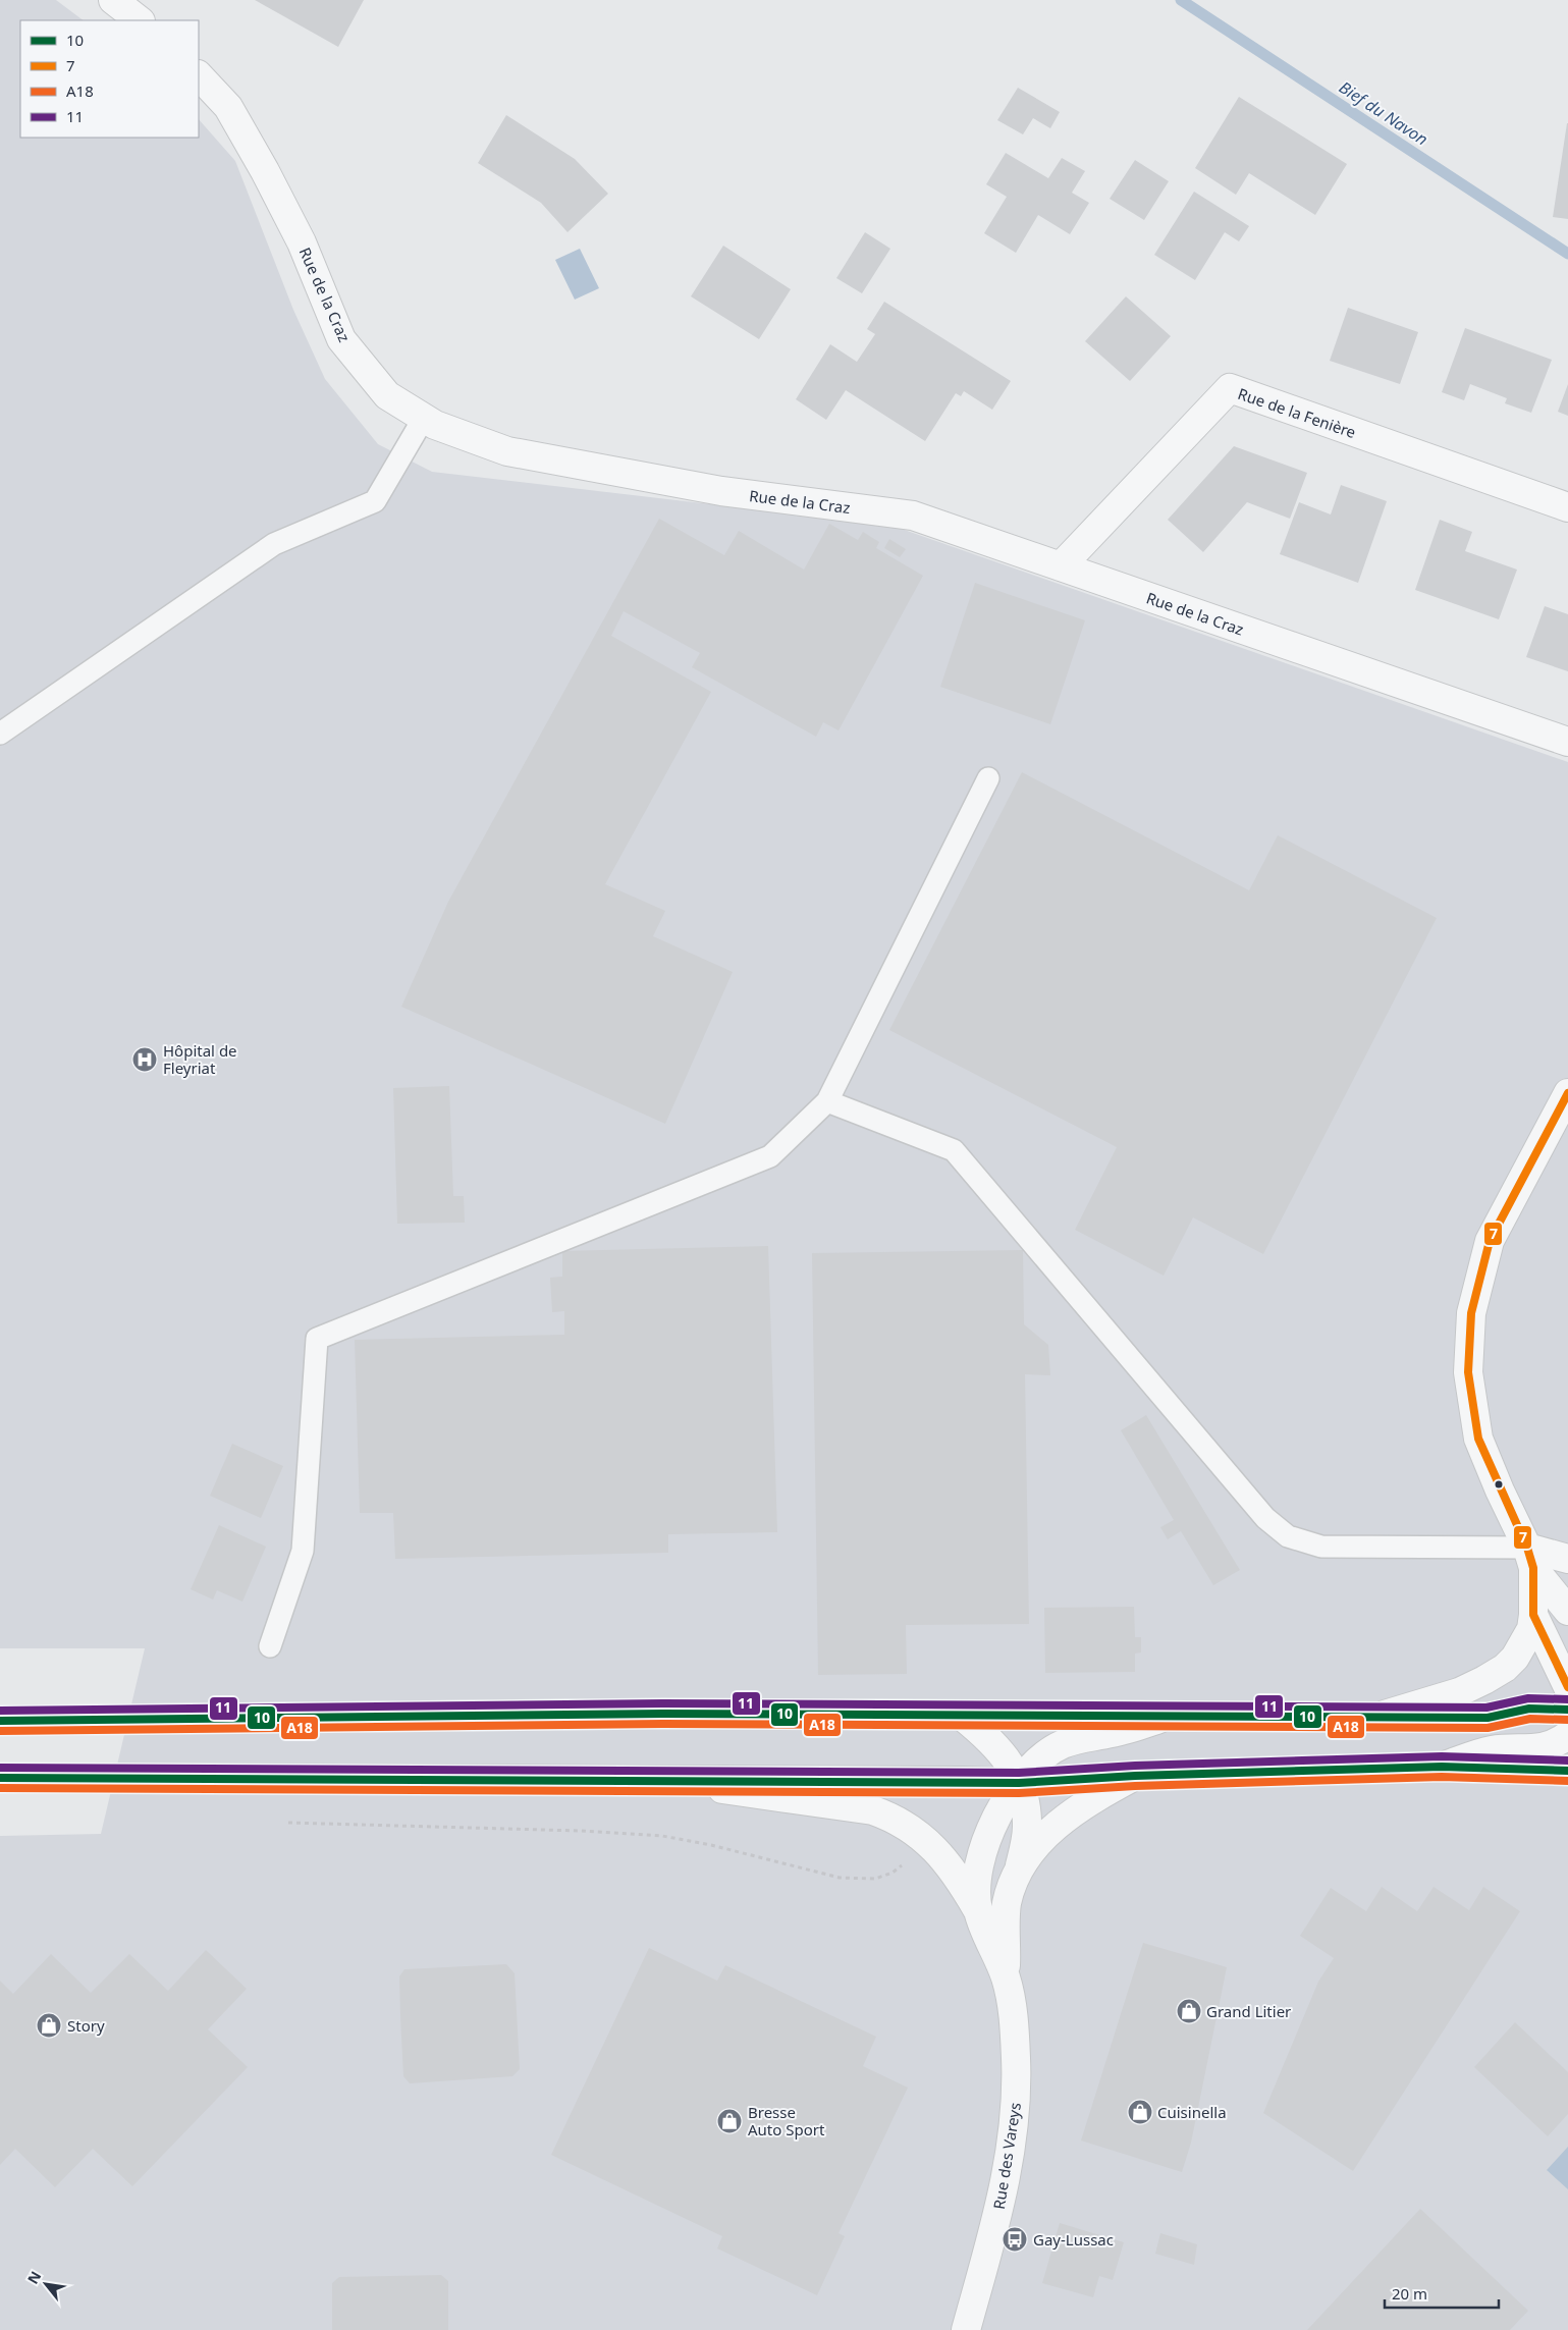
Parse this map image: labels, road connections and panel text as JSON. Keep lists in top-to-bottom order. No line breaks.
{"streets":{"street":["Rue de la Craz","Rue de la Fenière","Rue des Vareys"]},"crossings":[["Rue de la Craz","Rue de la Fenière"]],"water":["Bief du Navon"],"places":{"hospital":["Hôpital de Fleyriat"],"shop":["Grand Litier","Story","Cuisinella","Bresse Auto Sport"],"bus stop":["Gay-Lussac"]},"lines":["transit line 7","transit line 11","transit line 10","transit line A18"],"legend":["10","7","A18","11"],"scale_bar":"20 m","north":"top left"}
